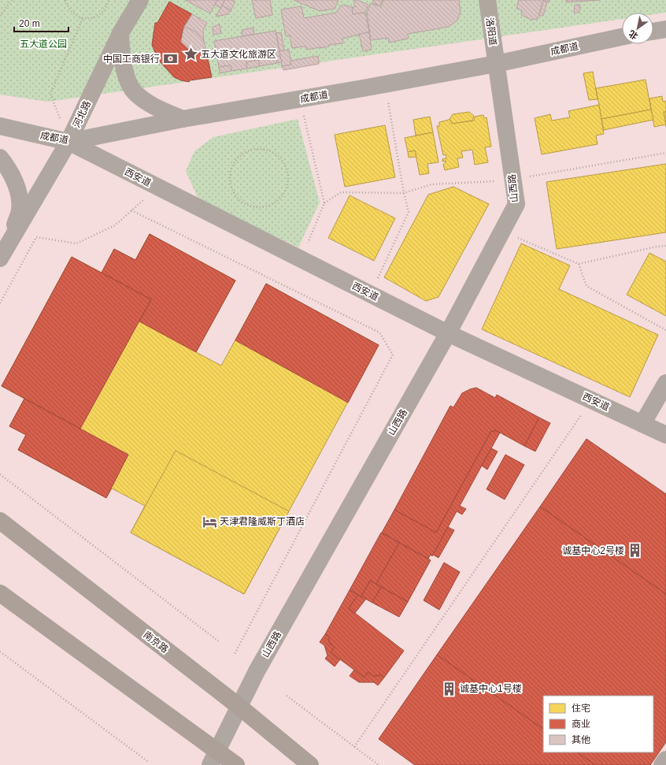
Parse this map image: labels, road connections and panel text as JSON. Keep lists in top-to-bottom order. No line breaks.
{"streets":{"main road":["南京路"],"street":["洛阳道","成都道","河北路","西安道","山西路"]},"crossings":[["洛阳道","成都道"],["洛阳道","山西路"],["成都道","河北路"],["成都道","西安道"],["成都道","山西路"],["河北路","西安道"],["西安道","山西路"],["山西路","南京路"]],"parks":["五大道公园"],"places":{"place":["五大道文化旅游区"],"bank":["中国工商银行"],"hotel":["天津君隆威斯丁酒店"],"building":["诚基中心2号楼","诚基中心1号楼"]},"legend":["住宅","商业","其他"],"scale_bar":"20 m","north":"bottom left"}
